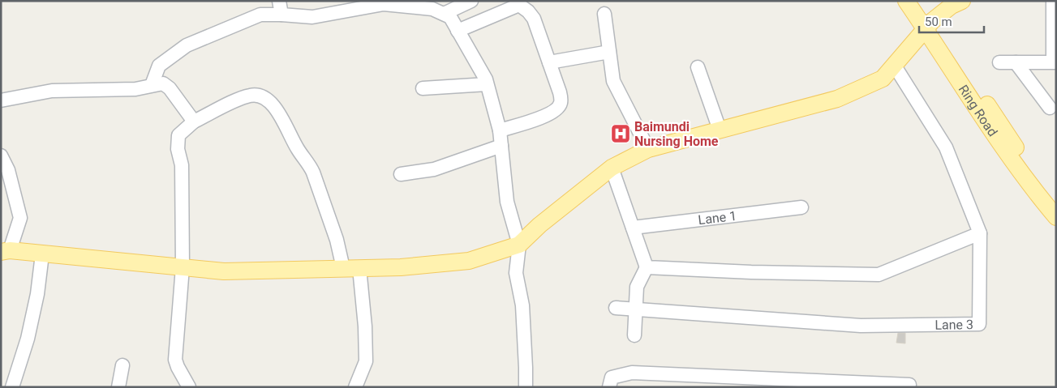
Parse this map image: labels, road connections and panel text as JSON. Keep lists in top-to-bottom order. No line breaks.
{"streets":{"main road":["Ring Road"],"street":["Lane 1","Lane 3"]},"places":{"hospital":["Baimundi Nursing Home"]},"scale_bar":"50 m"}
